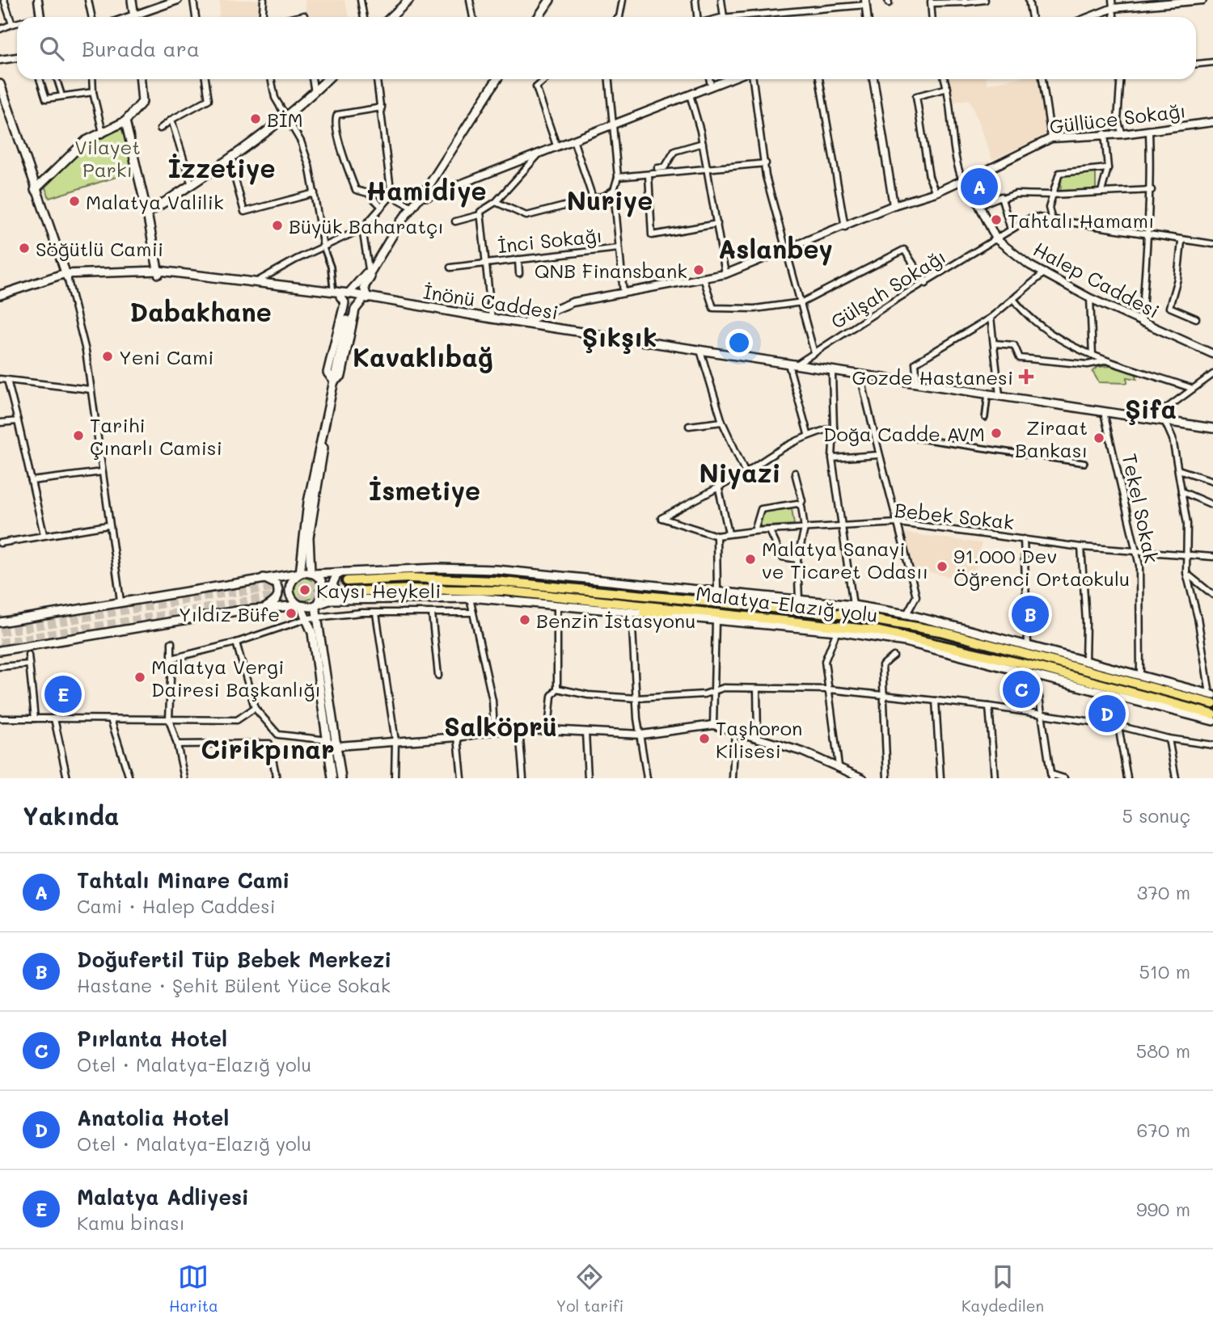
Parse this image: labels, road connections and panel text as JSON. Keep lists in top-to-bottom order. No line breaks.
{"streets":{"highway":["Malatya-Elazığ yolu"],"main road":["İnönü Caddesi"],"street":["Güllüce Sokağı","İnci Sokağı","Halep Caddesi","Gülşah Sokağı","Tekel Sokak","Bebek Sokak"]},"crossings":[["Güllüce Sokağı","Halep Caddesi"],["Halep Caddesi","Gülşah Sokağı"],["Gülşah Sokağı","İnönü Caddesi"],["İnönü Caddesi","Tekel Sokak"],["Tekel Sokak","Bebek Sokak"]],"districts":["İzzetiye","Hamidiye","Nuriye","Aslanbey","Dabakhane","Şıkşık","Kavaklıbağ","Şifa","Niyazi","İsmetiye","Salköprü","Cirikpınar"],"parks":["Vilayet Parkı"],"places":{"other":["BİM","Malatya Valilik","Tahtalı Hamamı","Büyük Baharatçı","Söğütlü Camii","QNB Finansbank","Yeni Cami","Doğa Cadde AVM","Tarihi Çınarlı Camisi","Ziraat Bankası","Malatya Sanayi ve Ticaret Odasıı","91.000 Dev Öğrenci Ortaokulu","Kaysı Heykeli","Yıldız Büfe","Benzin İstasyonu","Malatya Vergi Dairesi Başkanlığı","Taşhoron Kilisesi"],"health":["Gozde Hastanesi"]},"page":{"search":"Burada ara","pins":["A","B","C","E","D"],"heading":["Yakında","5 sonuç"],"list":[{"mark":"A","name":"Tahtalı Minare Cami","note":"Cami · Halep Caddesi","value":"370 m"},{"mark":"B","name":"Doğufertil Tüp Bebek Merkezi","note":"Hastane · Şehit Bülent Yüce Sokak","value":"510 m"},{"mark":"C","name":"Pırlanta Hotel","note":"Otel · Malatya-Elazığ yolu","value":"580 m"},{"mark":"D","name":"Anatolia Hotel","note":"Otel · Malatya-Elazığ yolu","value":"670 m"},{"mark":"E","name":"Malatya Adliyesi","note":"Kamu binası","value":"990 m"}],"nav":["Harita","Yol tarifi","Kaydedilen"]}}
